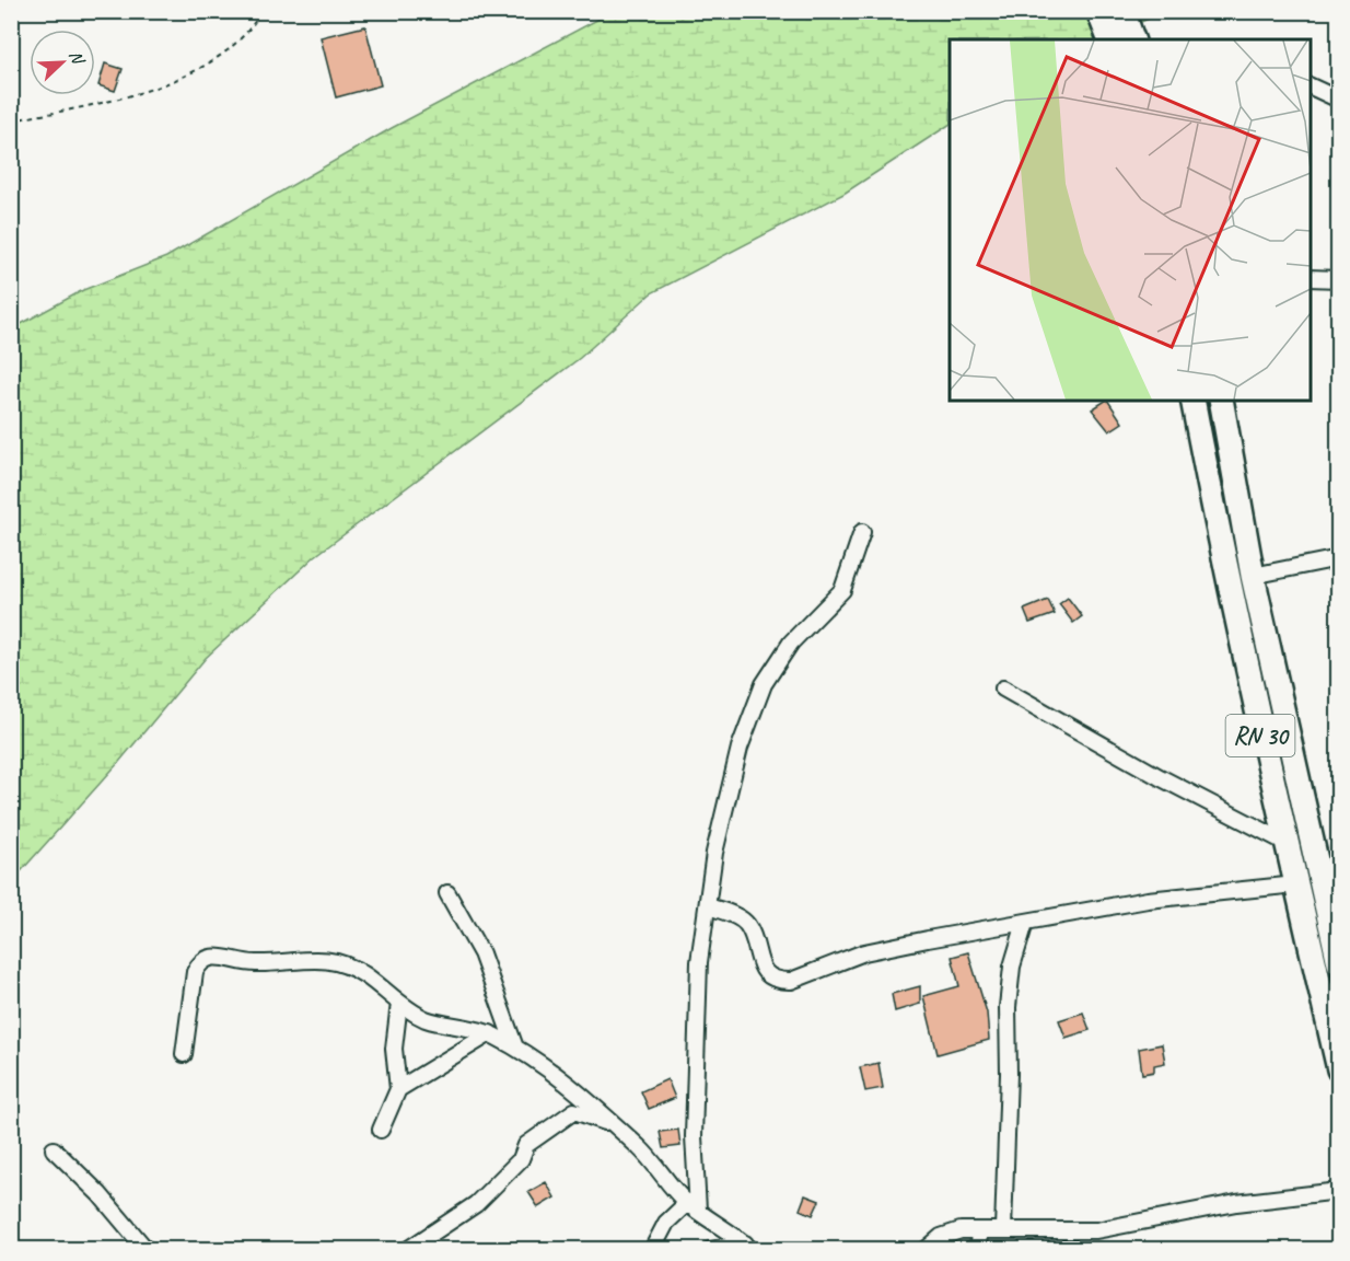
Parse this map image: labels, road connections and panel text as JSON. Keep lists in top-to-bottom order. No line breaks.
{"streets":{"main road":["RN 30"]},"north":"top right"}
